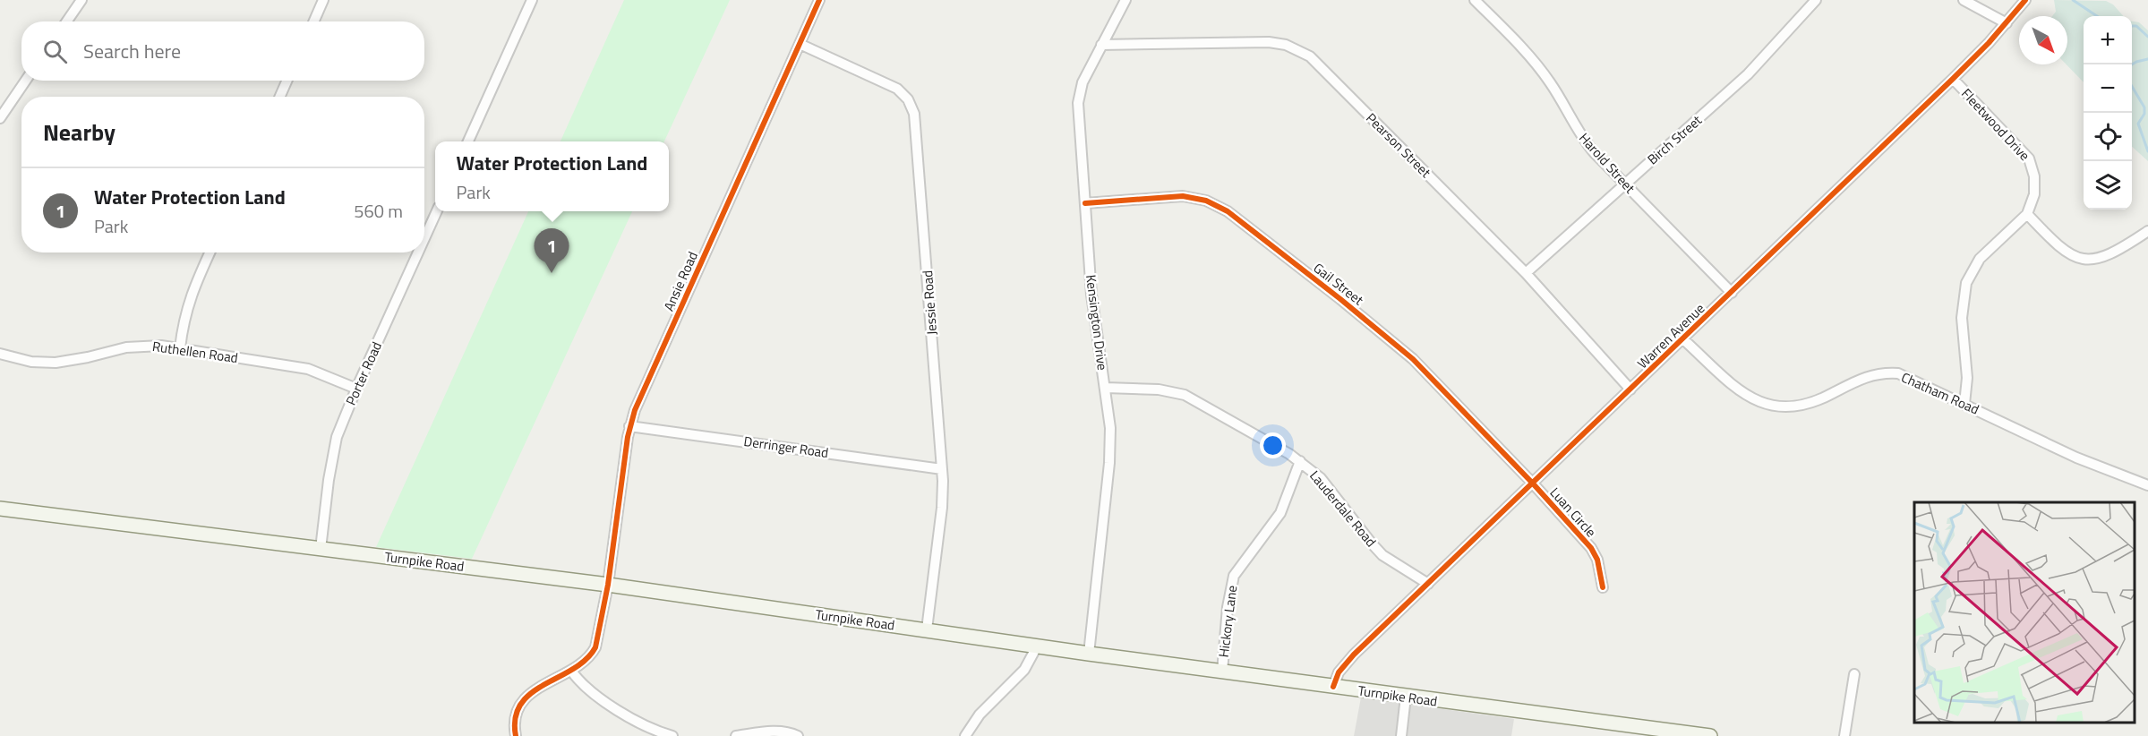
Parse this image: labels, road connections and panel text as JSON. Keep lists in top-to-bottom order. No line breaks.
{"streets":{"main road":["Turnpike Road"],"street":["Fleetwood Drive","Birch Street","Pearson Street","Harold Street","Ansie Road","Gail Street","Jessie Road","Kensington Drive","Warren Avenue","Ruthellen Road","Porter Road","Chatham Road","Derringer Road","Lauderdale Road","Luan Circle","Hickory Lane"]},"crossings":[["Fleetwood Drive","Warren Avenue"],["Fleetwood Drive","Chatham Road"],["Birch Street","Pearson Street"],["Birch Street","Harold Street"],["Pearson Street","Kensington Drive"],["Pearson Street","Warren Avenue"],["Harold Street","Warren Avenue"],["Ansie Road","Jessie Road"],["Ansie Road","Derringer Road"],["Ansie Road","Turnpike Road"],["Gail Street","Kensington Drive"],["Gail Street","Warren Avenue"],["Gail Street","Luan Circle"],["Jessie Road","Derringer Road"],["Jessie Road","Turnpike Road"],["Kensington Drive","Lauderdale Road"],["Kensington Drive","Turnpike Road"],["Warren Avenue","Chatham Road"],["Warren Avenue","Lauderdale Road"],["Warren Avenue","Luan Circle"],["Warren Avenue","Turnpike Road"],["Ruthellen Road","Porter Road"],["Porter Road","Turnpike Road"],["Lauderdale Road","Hickory Lane"],["Turnpike Road","Hickory Lane"]],"north":"bottom right","page":{"map_buttons":["+","−"],"search":"Search here","heading":"Nearby","popup":["Water Protection Land","Park"],"list":[{"mark":"1","name":"Water Protection Land","note":"Park","value":"560 m"}],"pins":"1"}}
